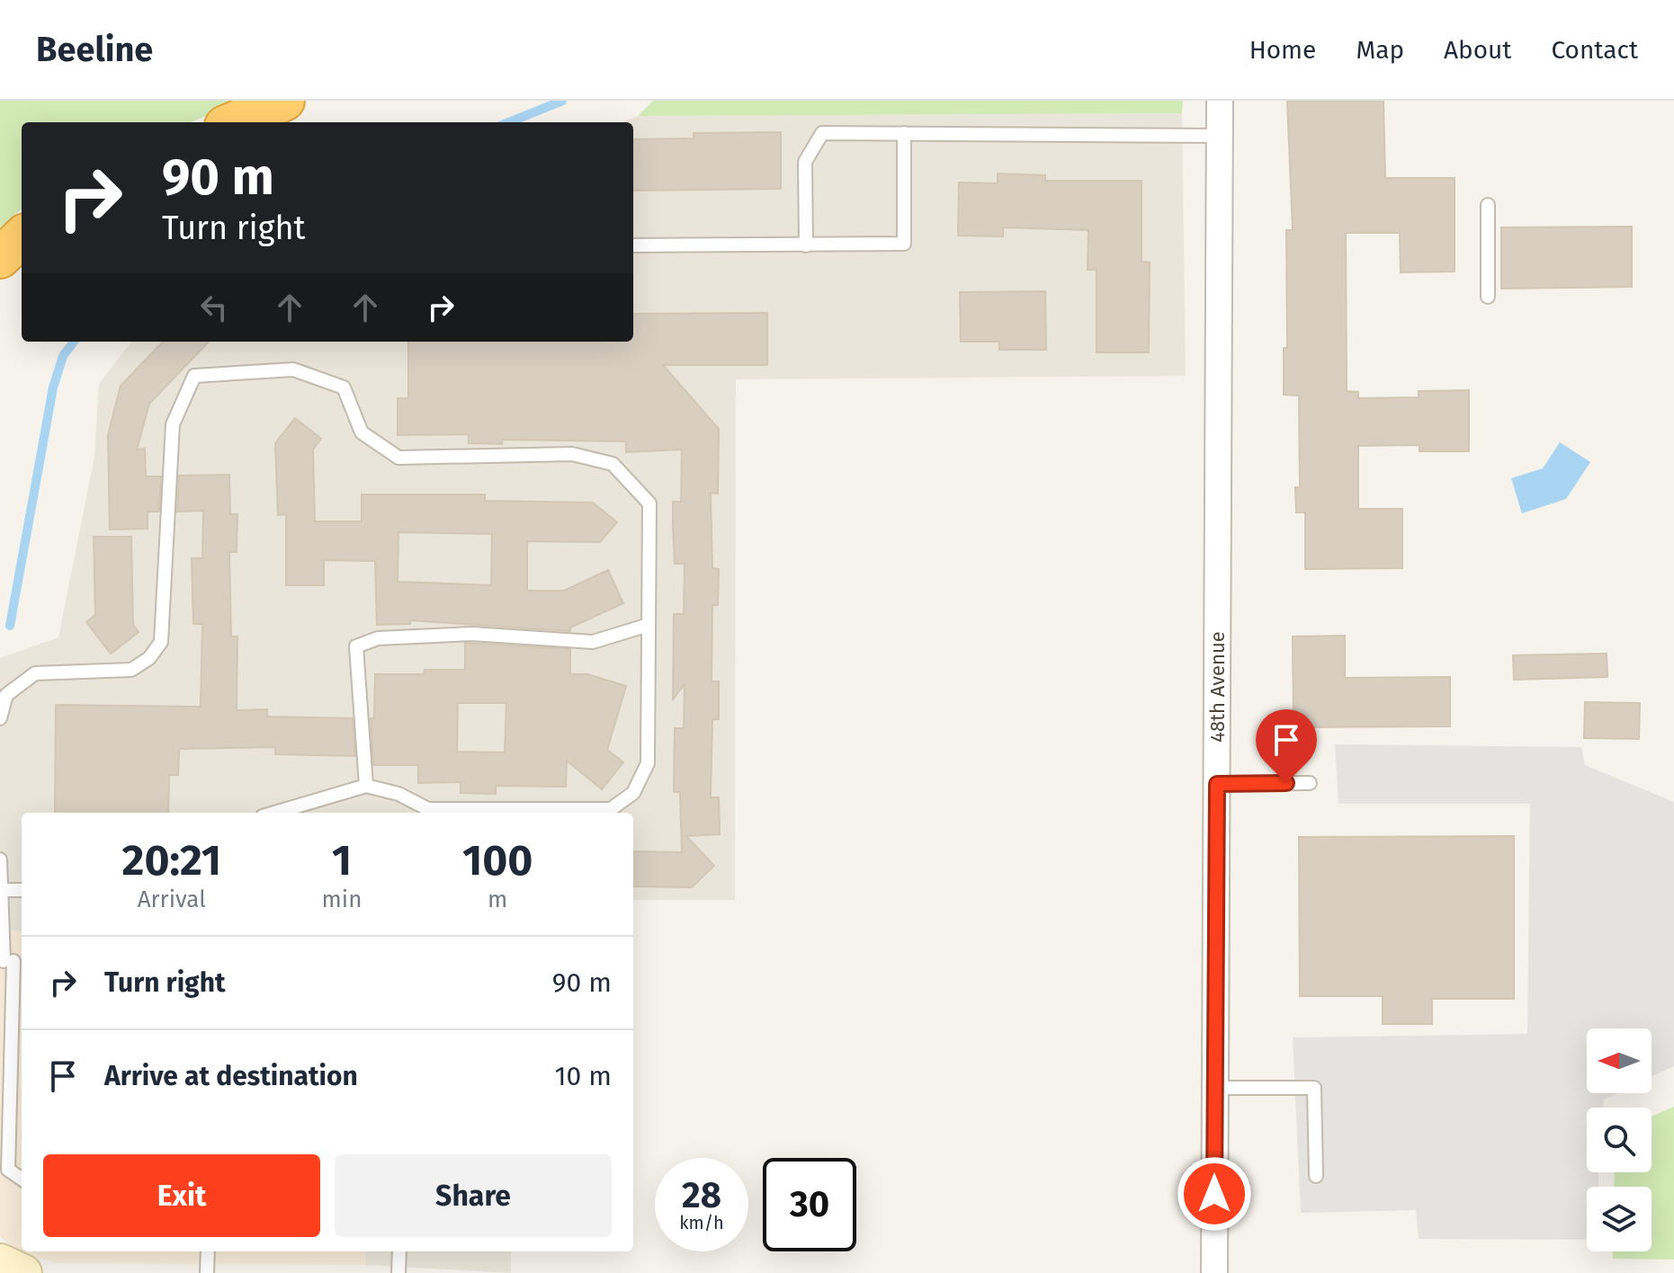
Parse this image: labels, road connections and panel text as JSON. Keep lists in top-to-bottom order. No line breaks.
{"streets":{"street":["48th Avenue"]},"north":"left","page":{"header":"Beeline","nav":["Home","Map","About","Contact"],"turn":["90 m","Turn right"],"eta":["20:21","Arrival","1","min","100","m"],"list":[{"name":"Turn right","value":"90 m"},{"name":"Arrive at destination","value":"10 m"}],"buttons":["Exit","Share"],"speed":"28 km/h","limit":"30"}}
